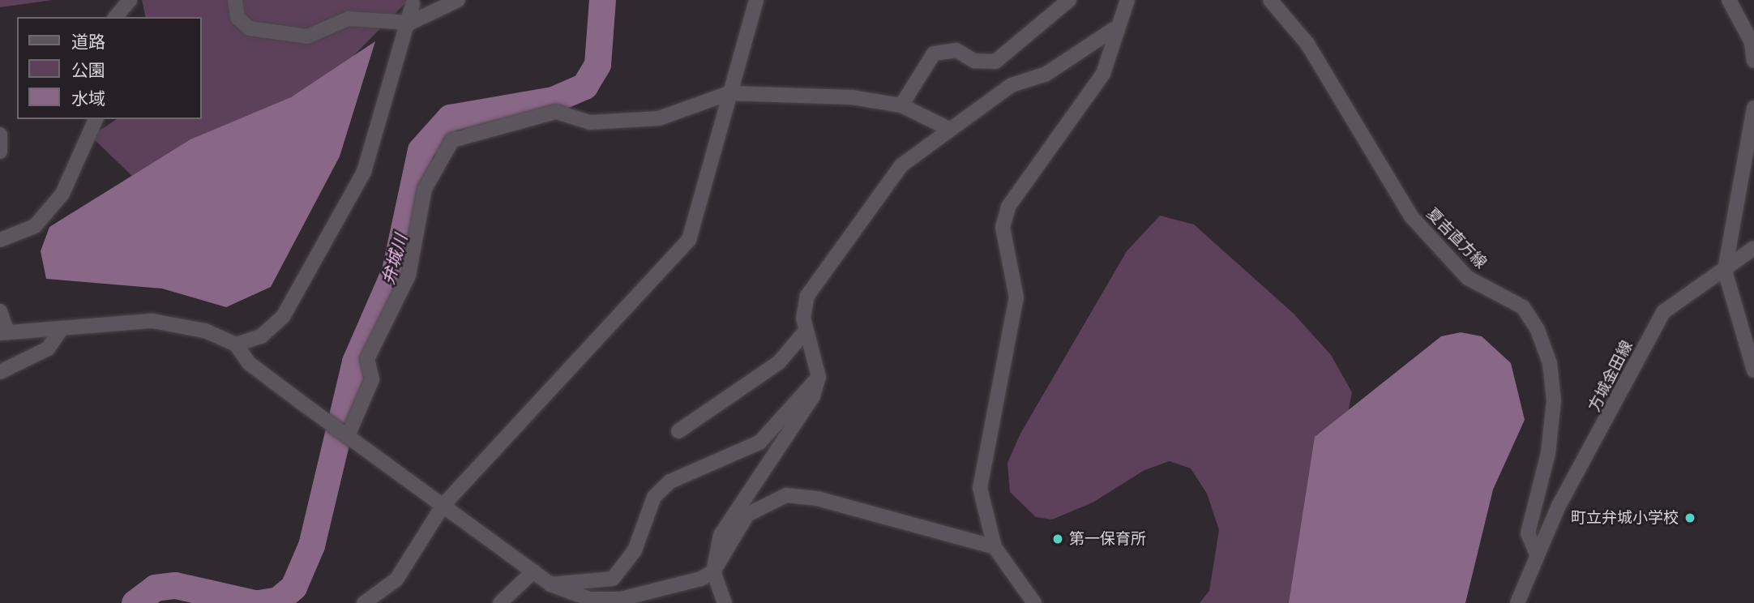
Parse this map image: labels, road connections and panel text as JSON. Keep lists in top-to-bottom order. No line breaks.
{"streets":{"street":["夏吉直方線","方城金田線"]},"crossings":[["夏吉直方線","方城金田線"]],"water":["弁城川"],"places":["町立弁城小学校","第一保育所"],"legend":["道路","公園","水域"]}
